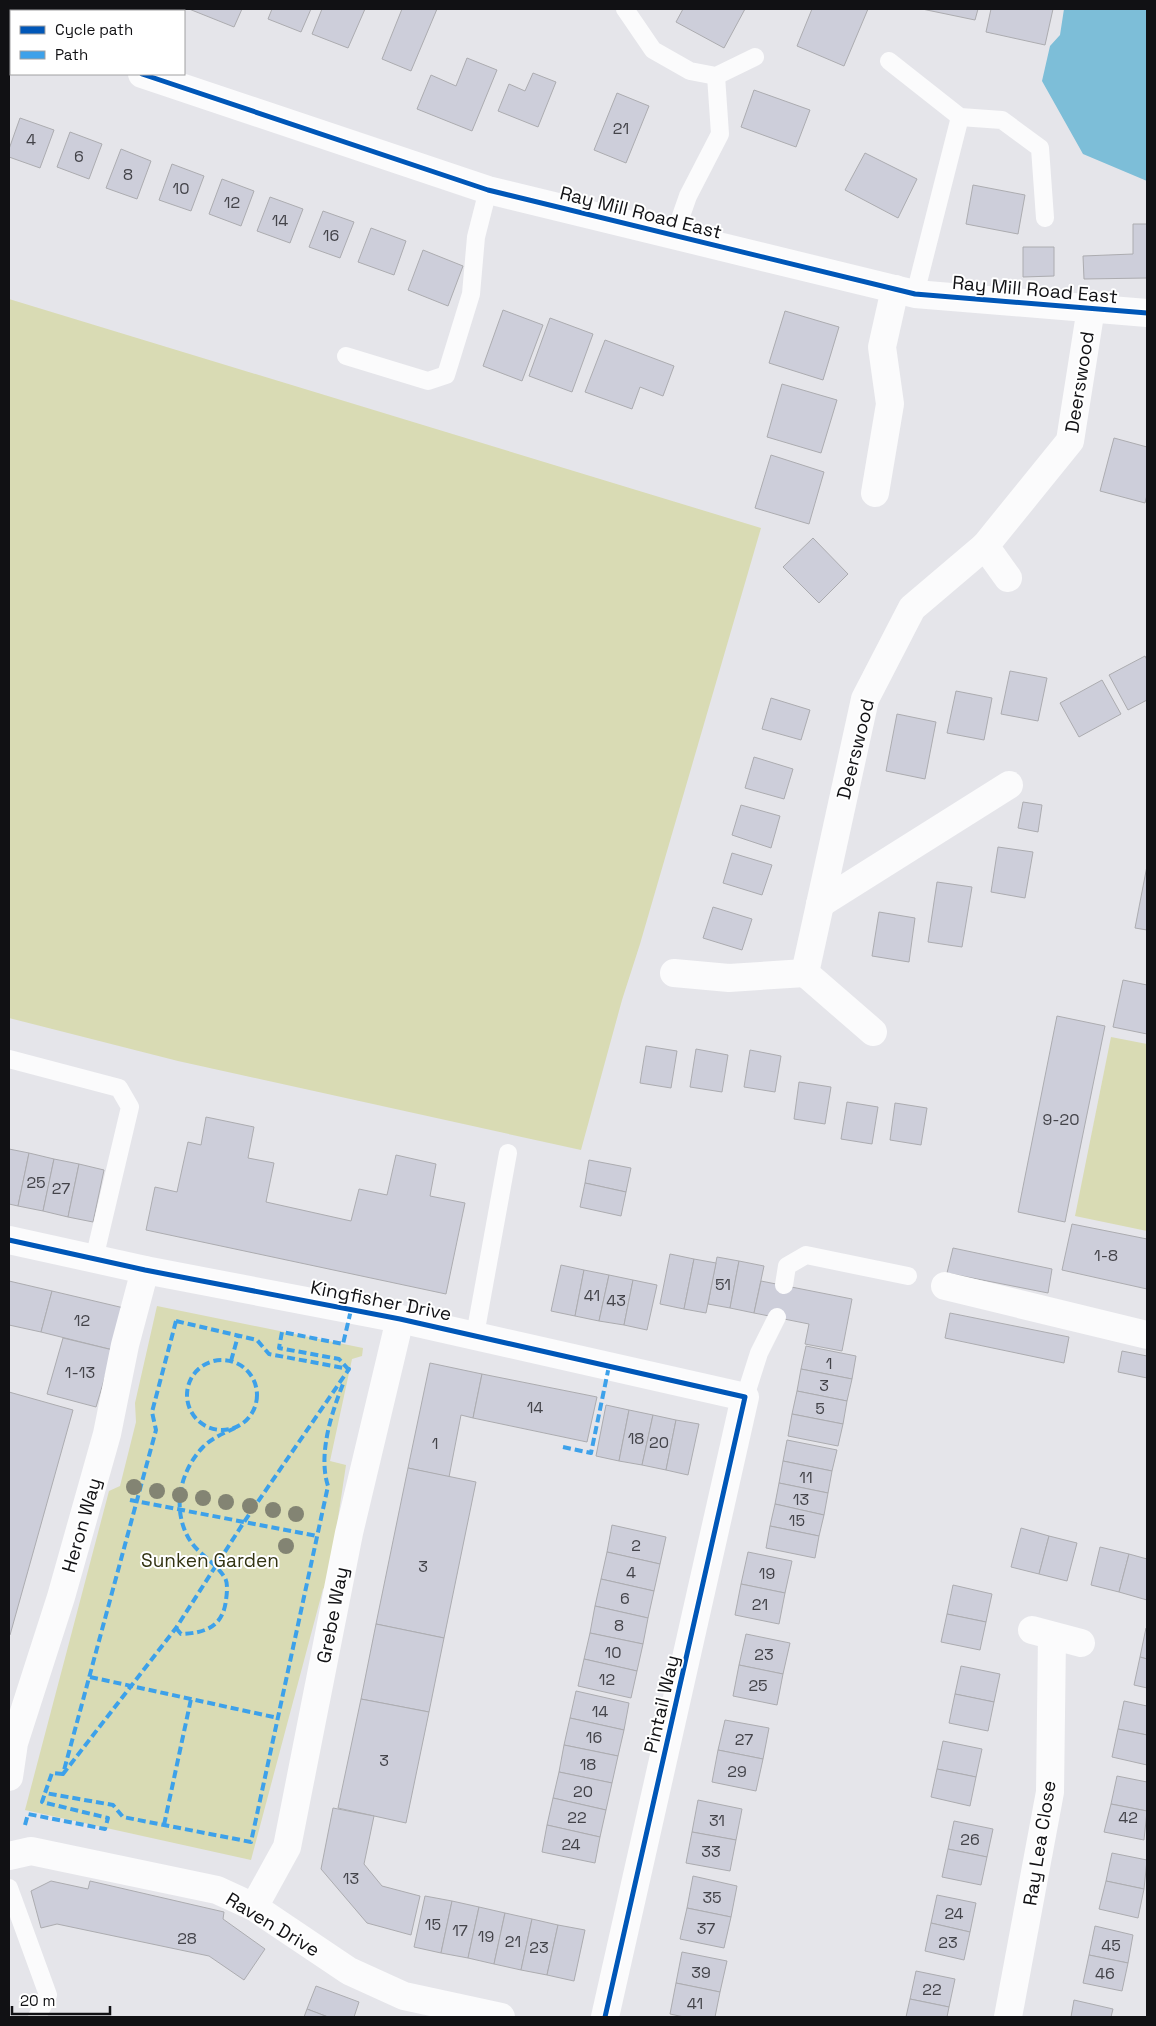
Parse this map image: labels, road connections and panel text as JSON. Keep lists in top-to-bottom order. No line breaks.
{"streets":{"street":["Ray Mill Road East","Deerswood","Kingfisher Drive","Heron Way","Grebe Way","Pintail Way","Ray Lea Close","Raven Drive"]},"crossings":[["Ray Mill Road East","Deerswood"],["Kingfisher Drive","Heron Way"],["Kingfisher Drive","Grebe Way"],["Kingfisher Drive","Pintail Way"],["Grebe Way","Raven Drive"]],"parks":["Sunken Garden"],"house_numbers":["21","4","6","8","10","12","14","16","9-20","25","27","1-8","51","41","43","12","1","1-13","3","14","5","18","20","1","11","13","15","2","3","4","19","6","21","8","10","23","12","25","14","16","27","3","18","29","20","22","42","31","26","24","33","13","35","24","15","37","17","19","28","21","23","45","23","39","46","22","41"],"legend":["Cycle path","Path"],"scale_bar":"20 m"}
